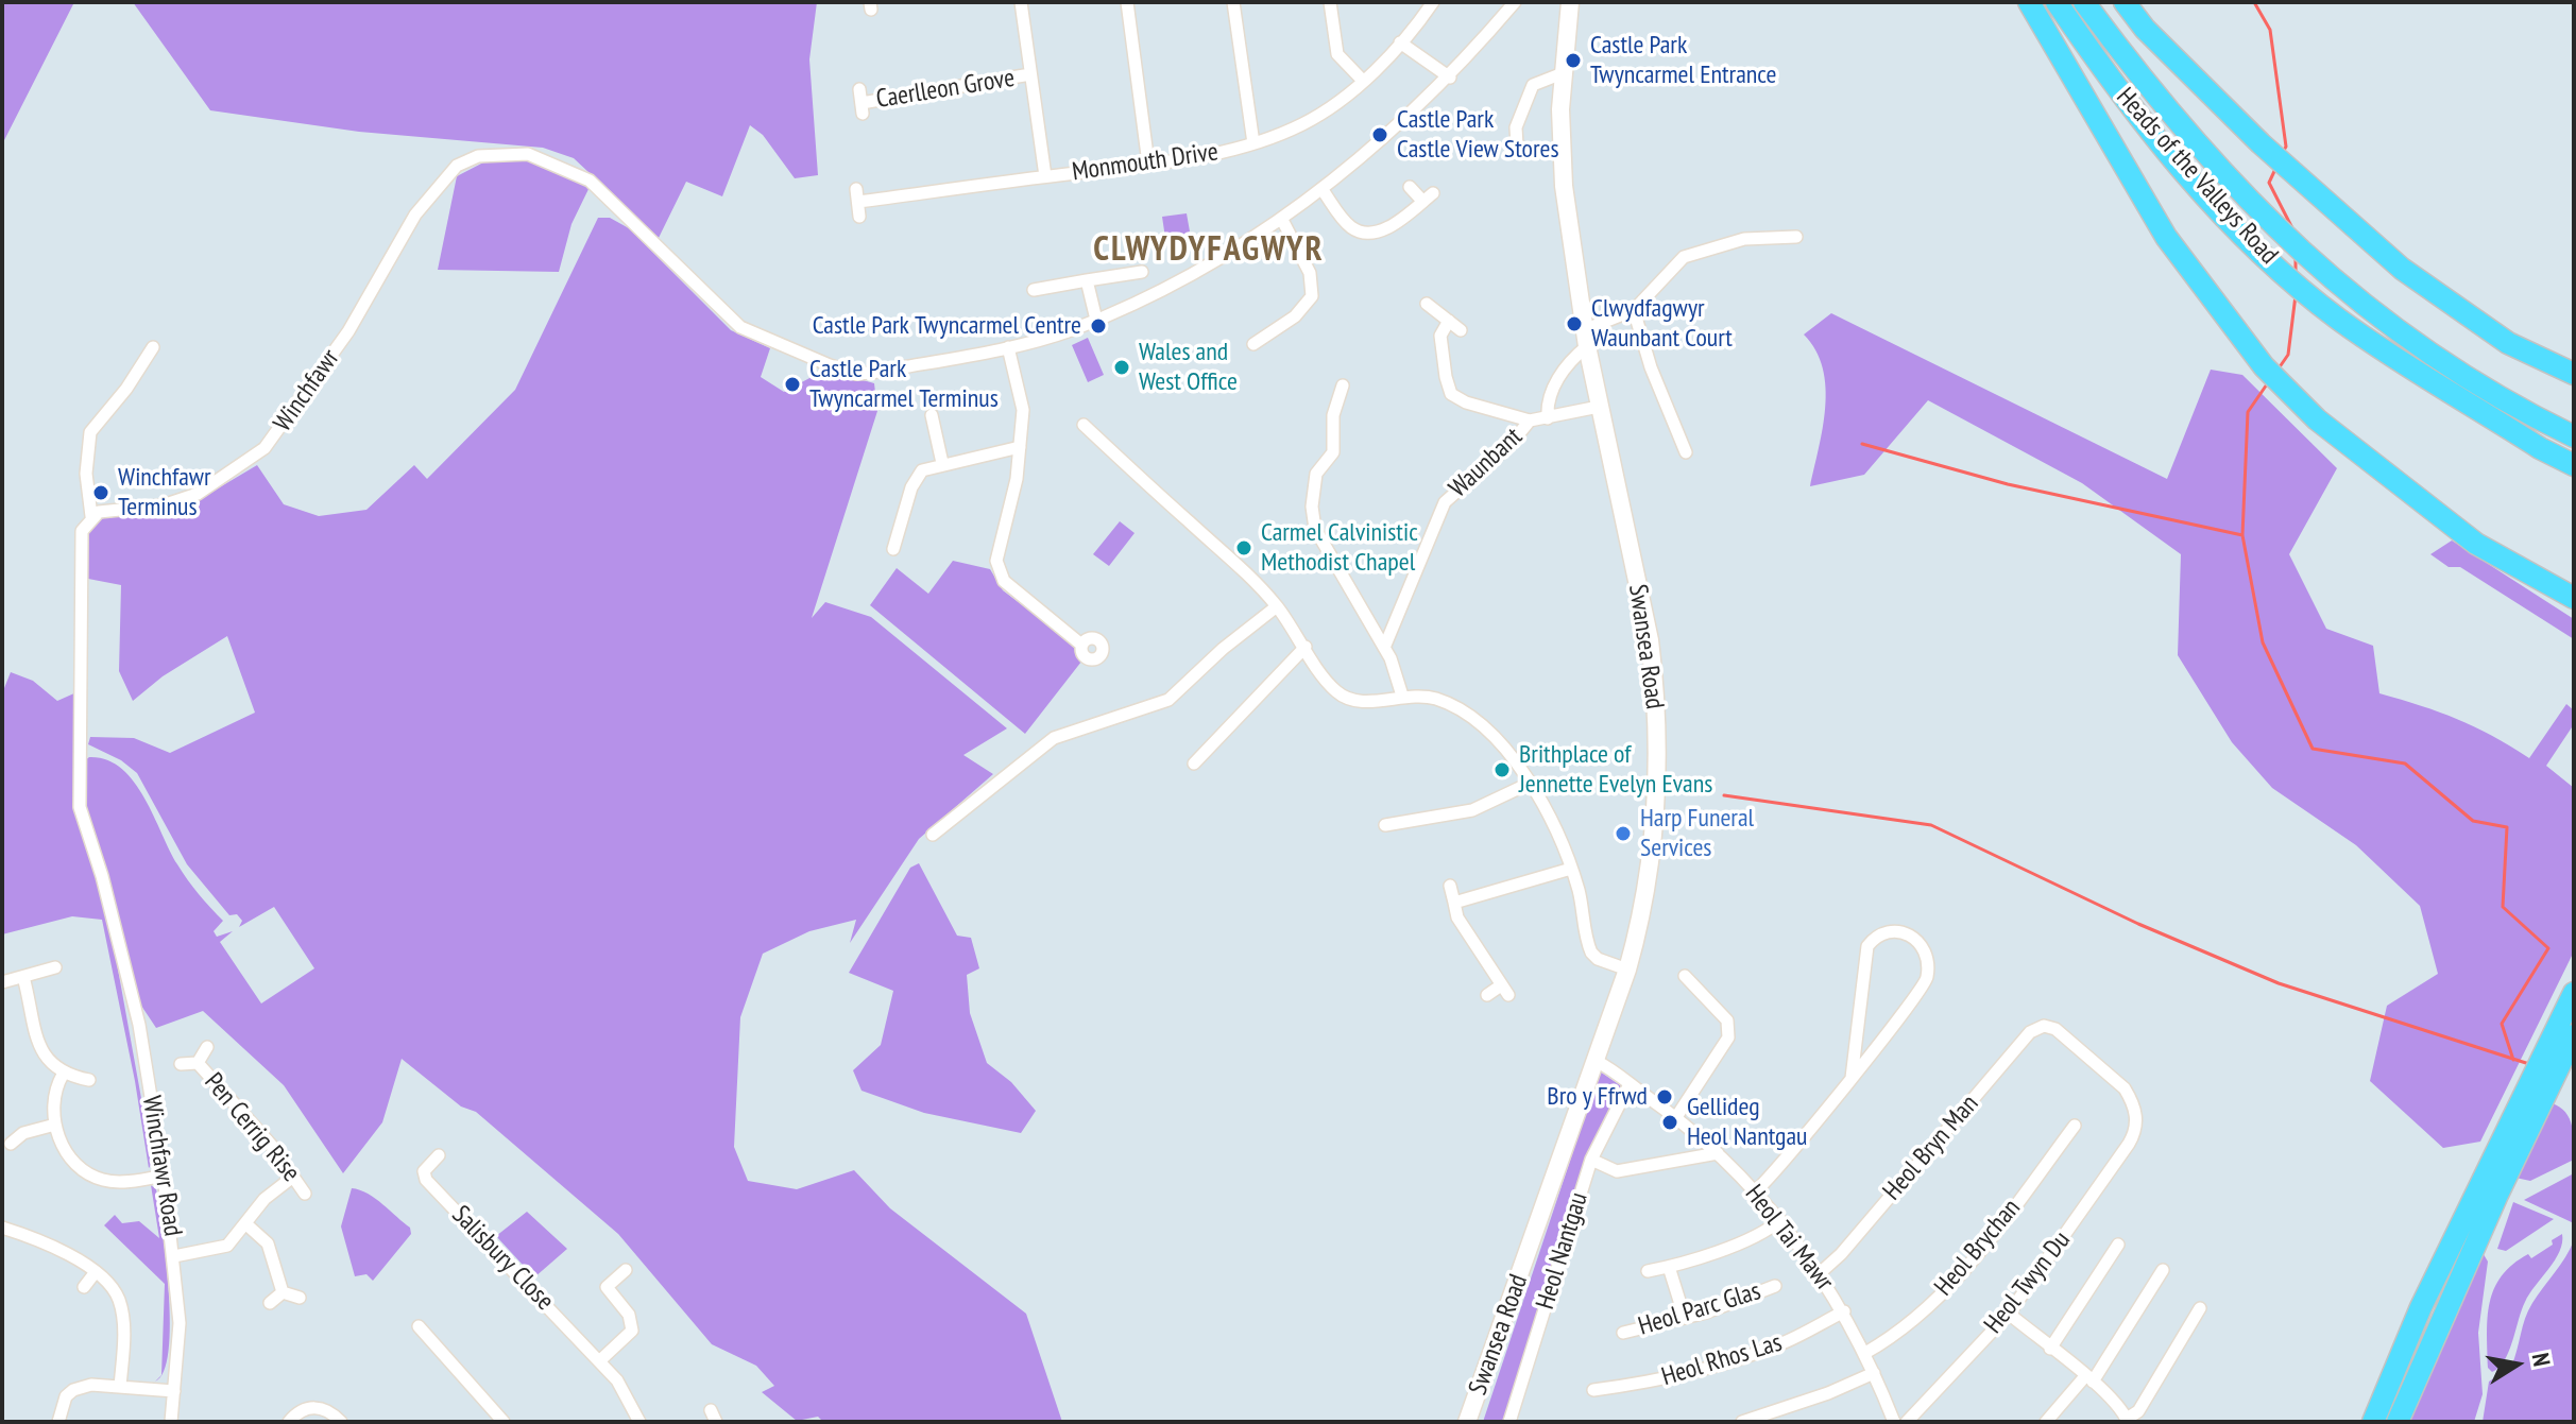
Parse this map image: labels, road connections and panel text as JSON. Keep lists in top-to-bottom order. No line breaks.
{"streets":{"highway":["Heads of the Valleys Road"],"street":["Caerlleon Grove","Monmouth Drive","Winchfawr","Waunbant","Swansea Road","Pen Cerrig Rise","Heol Bryn Man","Winchfawr Road","Heol Tai Mawr","Heol Brychan","Heol Nantgau","Salisbury Close","Heol Twyn Du","Heol Parc Glas","Heol Rhos Las"]},"crossings":[["Winchfawr","Winchfawr Road"],["Swansea Road","Heol Tai Mawr"],["Heol Bryn Man","Heol Tai Mawr"],["Heol Bryn Man","Heol Twyn Du"],["Heol Tai Mawr","Heol Brychan"],["Heol Tai Mawr","Heol Nantgau"],["Heol Tai Mawr","Heol Rhos Las"]],"districts":["CLWYDYFAGWYR"],"places":["Castle Park Twyncarmel Entrance","Castle Park Castle View Stores","Clwydfagwyr Waunbant Court","Castle Park Twyncarmel Centre","Wales and West Office","Castle Park Twyncarmel Terminus","Winchfawr Terminus","Carmel Calvinistic Methodist Chapel","Brithplace of Jennette Evelyn Evans","Harp Funeral Services","Bro y Ffrwd","Gellideg Heol Nantgau"],"north":"right"}
